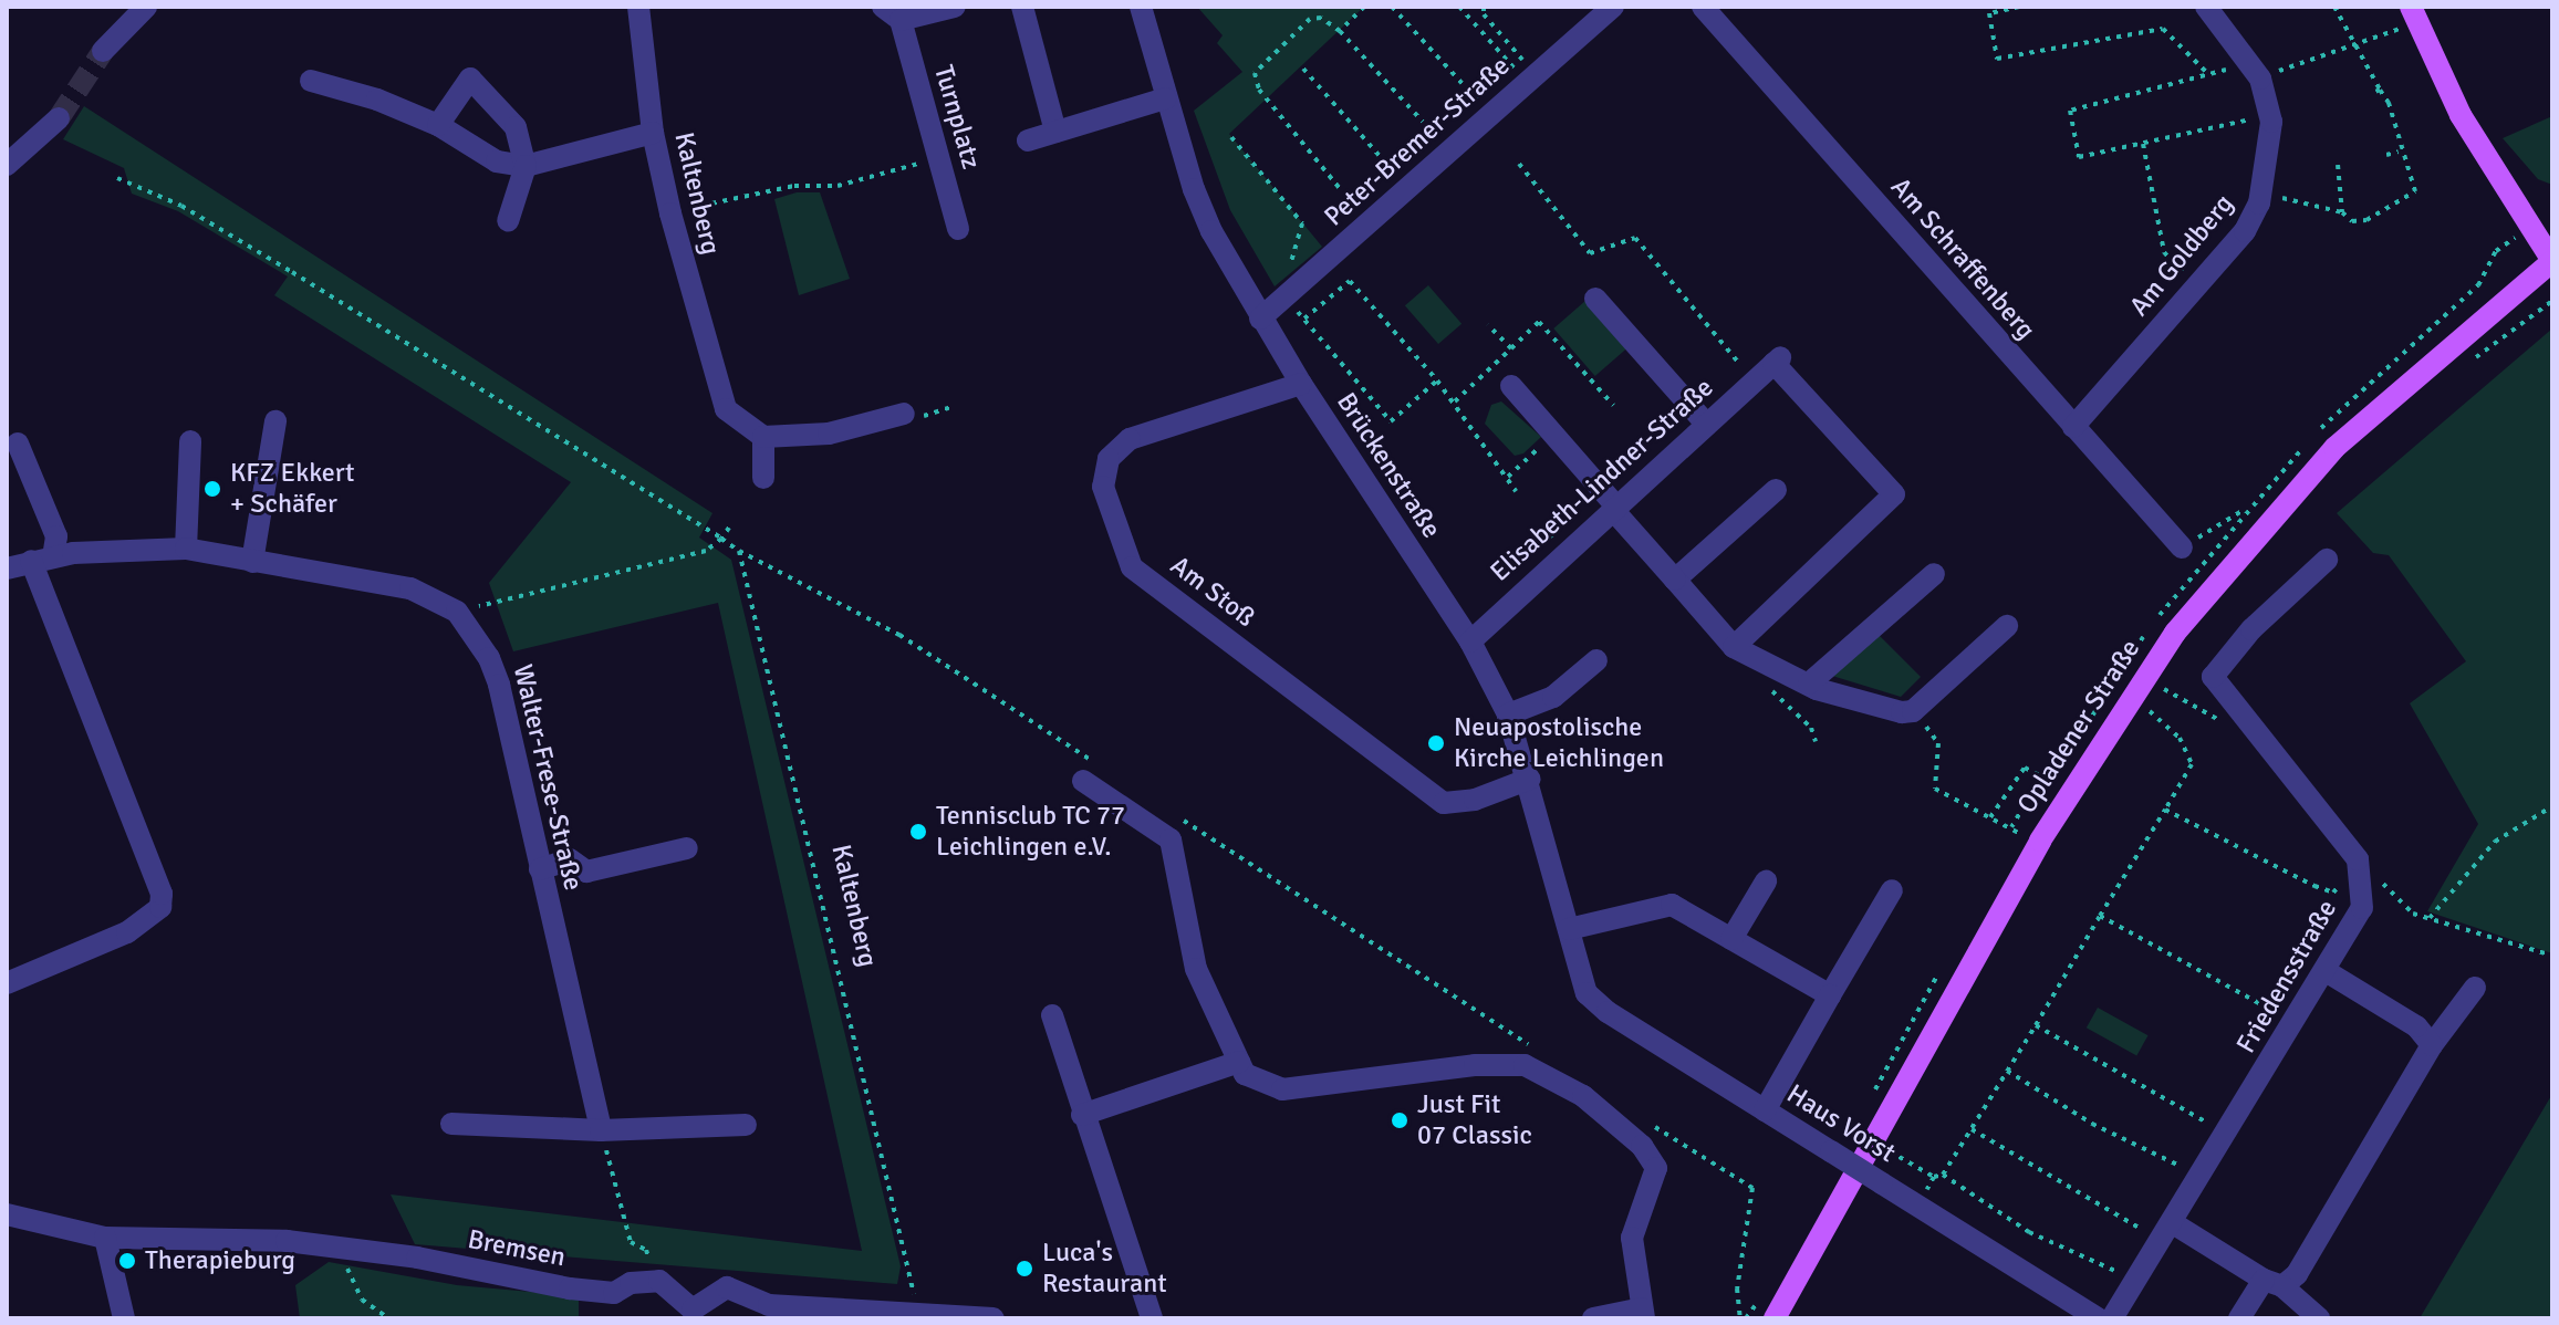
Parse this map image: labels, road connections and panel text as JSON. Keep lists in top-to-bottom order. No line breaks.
{"streets":{"main road":["Opladener Straße"],"street":["Turnplatz","Peter-Bremer-Straße","Kaltenberg","Am Goldberg","Am Schraffenberg","Brückenstraße","Elisabeth-Lindner-Straße","Am Stoß","Walter-Frese-Straße","Friedensstraße","Haus Vorst","Bremsen"]},"crossings":[["Peter-Bremer-Straße","Brückenstraße"],["Am Goldberg","Am Schraffenberg"],["Brückenstraße","Elisabeth-Lindner-Straße"],["Brückenstraße","Am Stoß"],["Brückenstraße","Haus Vorst"]],"places":["KFZ Ekkert + Schäfer","Neuapostolische Kirche Leichlingen","Tennisclub TC 77 Leichlingen e.V.","Just Fit 07 Classic","Therapieburg","Luca's Restaurant"]}
